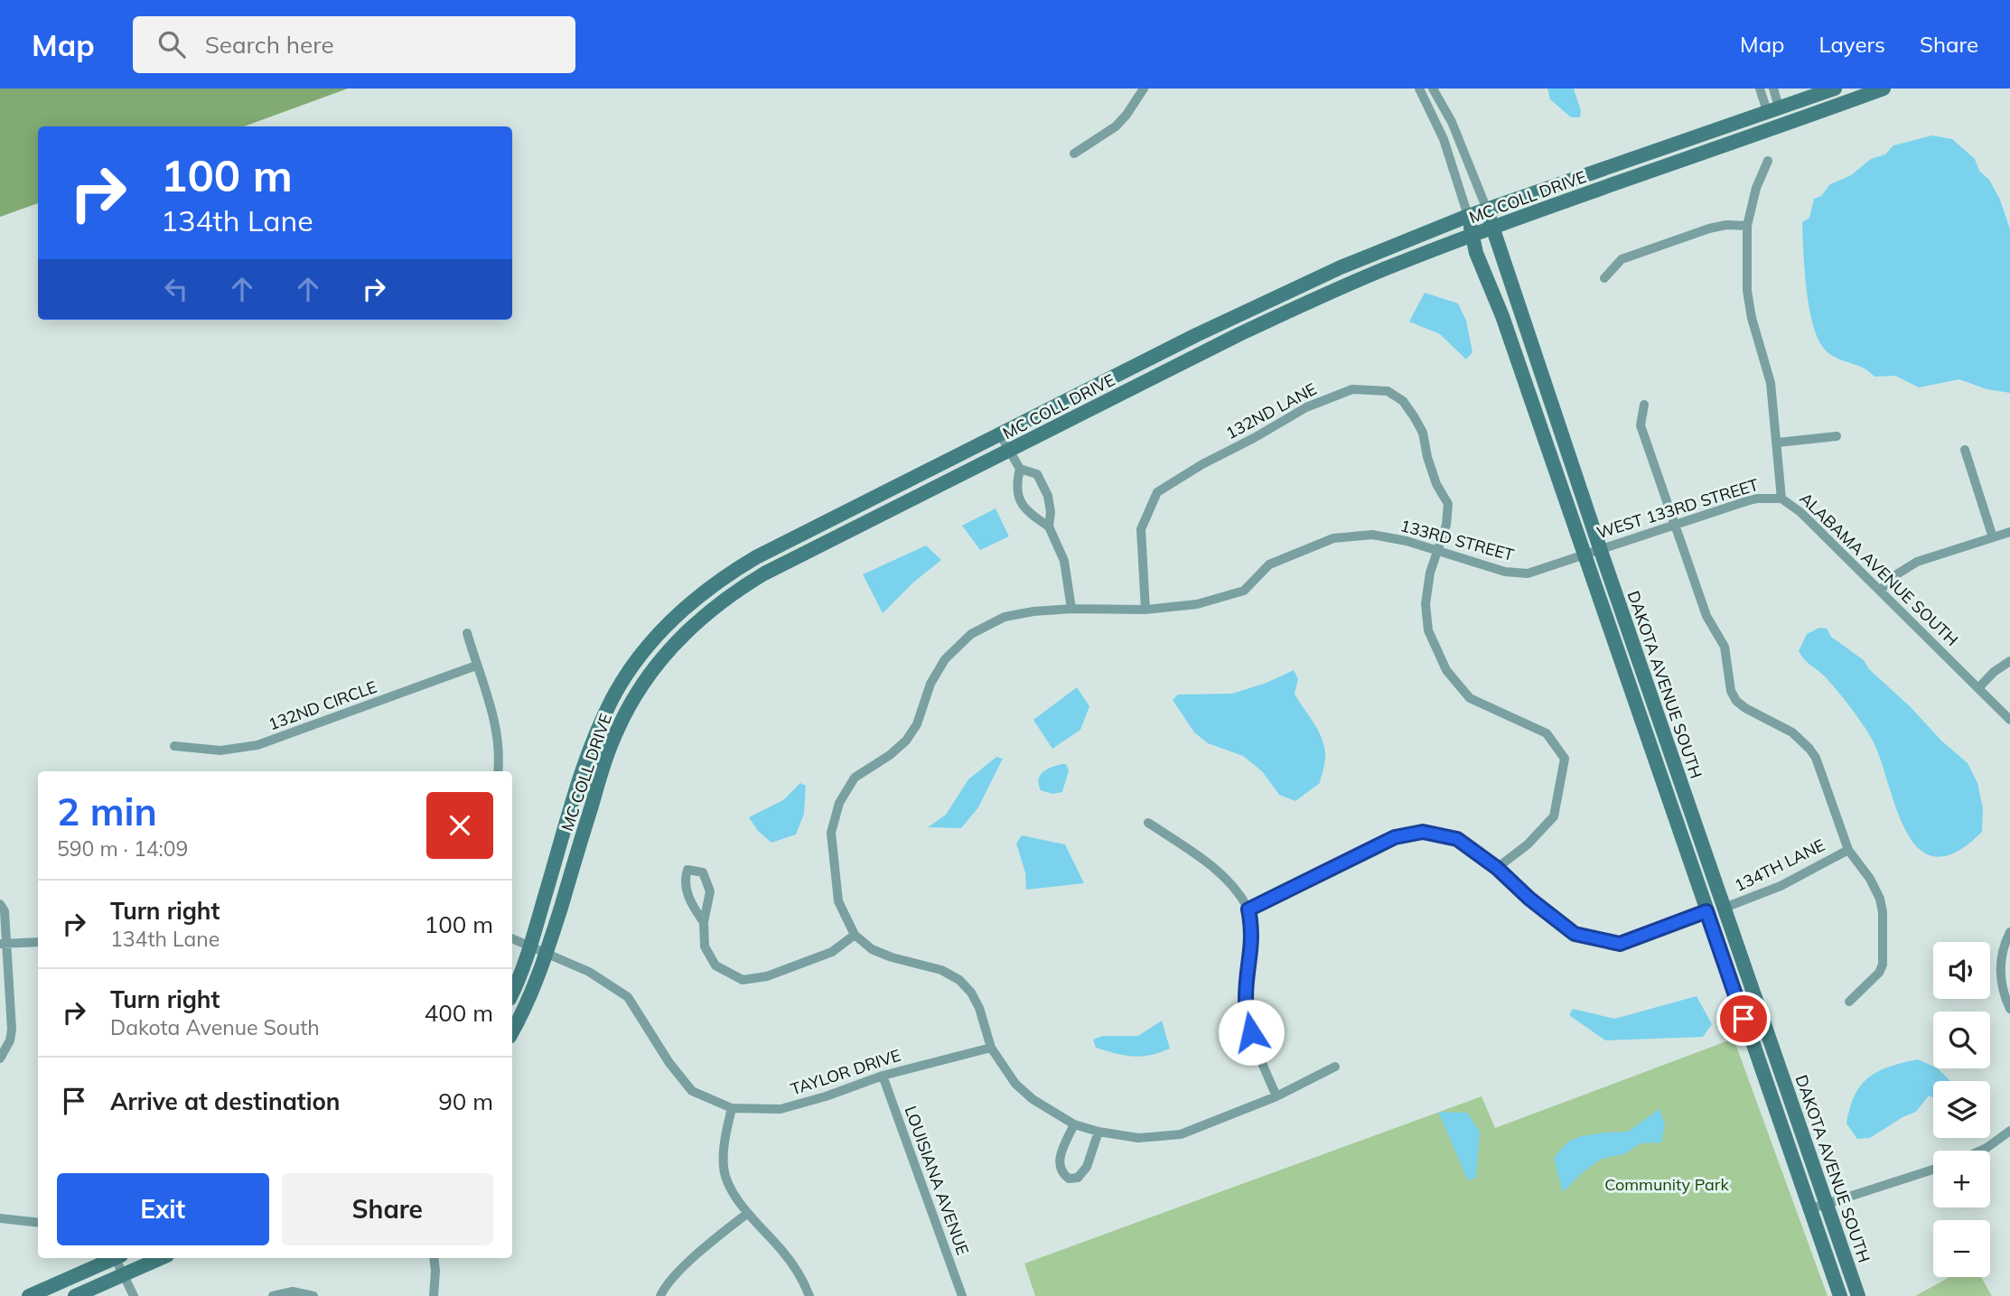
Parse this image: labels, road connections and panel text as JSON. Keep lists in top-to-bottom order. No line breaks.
{"streets":{"main road":["MC COLL DRIVE","DAKOTA AVENUE SOUTH"],"street":["132ND LANE","WEST 133RD STREET","133RD STREET","ALABAMA AVENUE SOUTH","132ND CIRCLE","134TH LANE","TAYLOR DRIVE","LOUISIANA AVENUE"]},"crossings":[["MC COLL DRIVE","DAKOTA AVENUE SOUTH"],["MC COLL DRIVE","TAYLOR DRIVE"],["132ND LANE","133RD STREET"],["WEST 133RD STREET","133RD STREET"],["WEST 133RD STREET","ALABAMA AVENUE SOUTH"],["WEST 133RD STREET","DAKOTA AVENUE SOUTH"],["133RD STREET","DAKOTA AVENUE SOUTH"],["DAKOTA AVENUE SOUTH","134TH LANE"],["TAYLOR DRIVE","LOUISIANA AVENUE"]],"parks":["Community Park"],"page":{"header":"Map","search":"Search here","nav":["Map","Layers","Share"],"turn":["100 m","134th Lane"],"heading":["2 min","590 m · 14:09"],"list":[{"name":"Turn right","note":"134th Lane","value":"100 m"},{"name":"Turn right","note":"Dakota Avenue South","value":"400 m"},{"name":"Arrive at destination","value":"90 m"}],"map_buttons":["+","−"],"buttons":["Exit","Share"]}}
